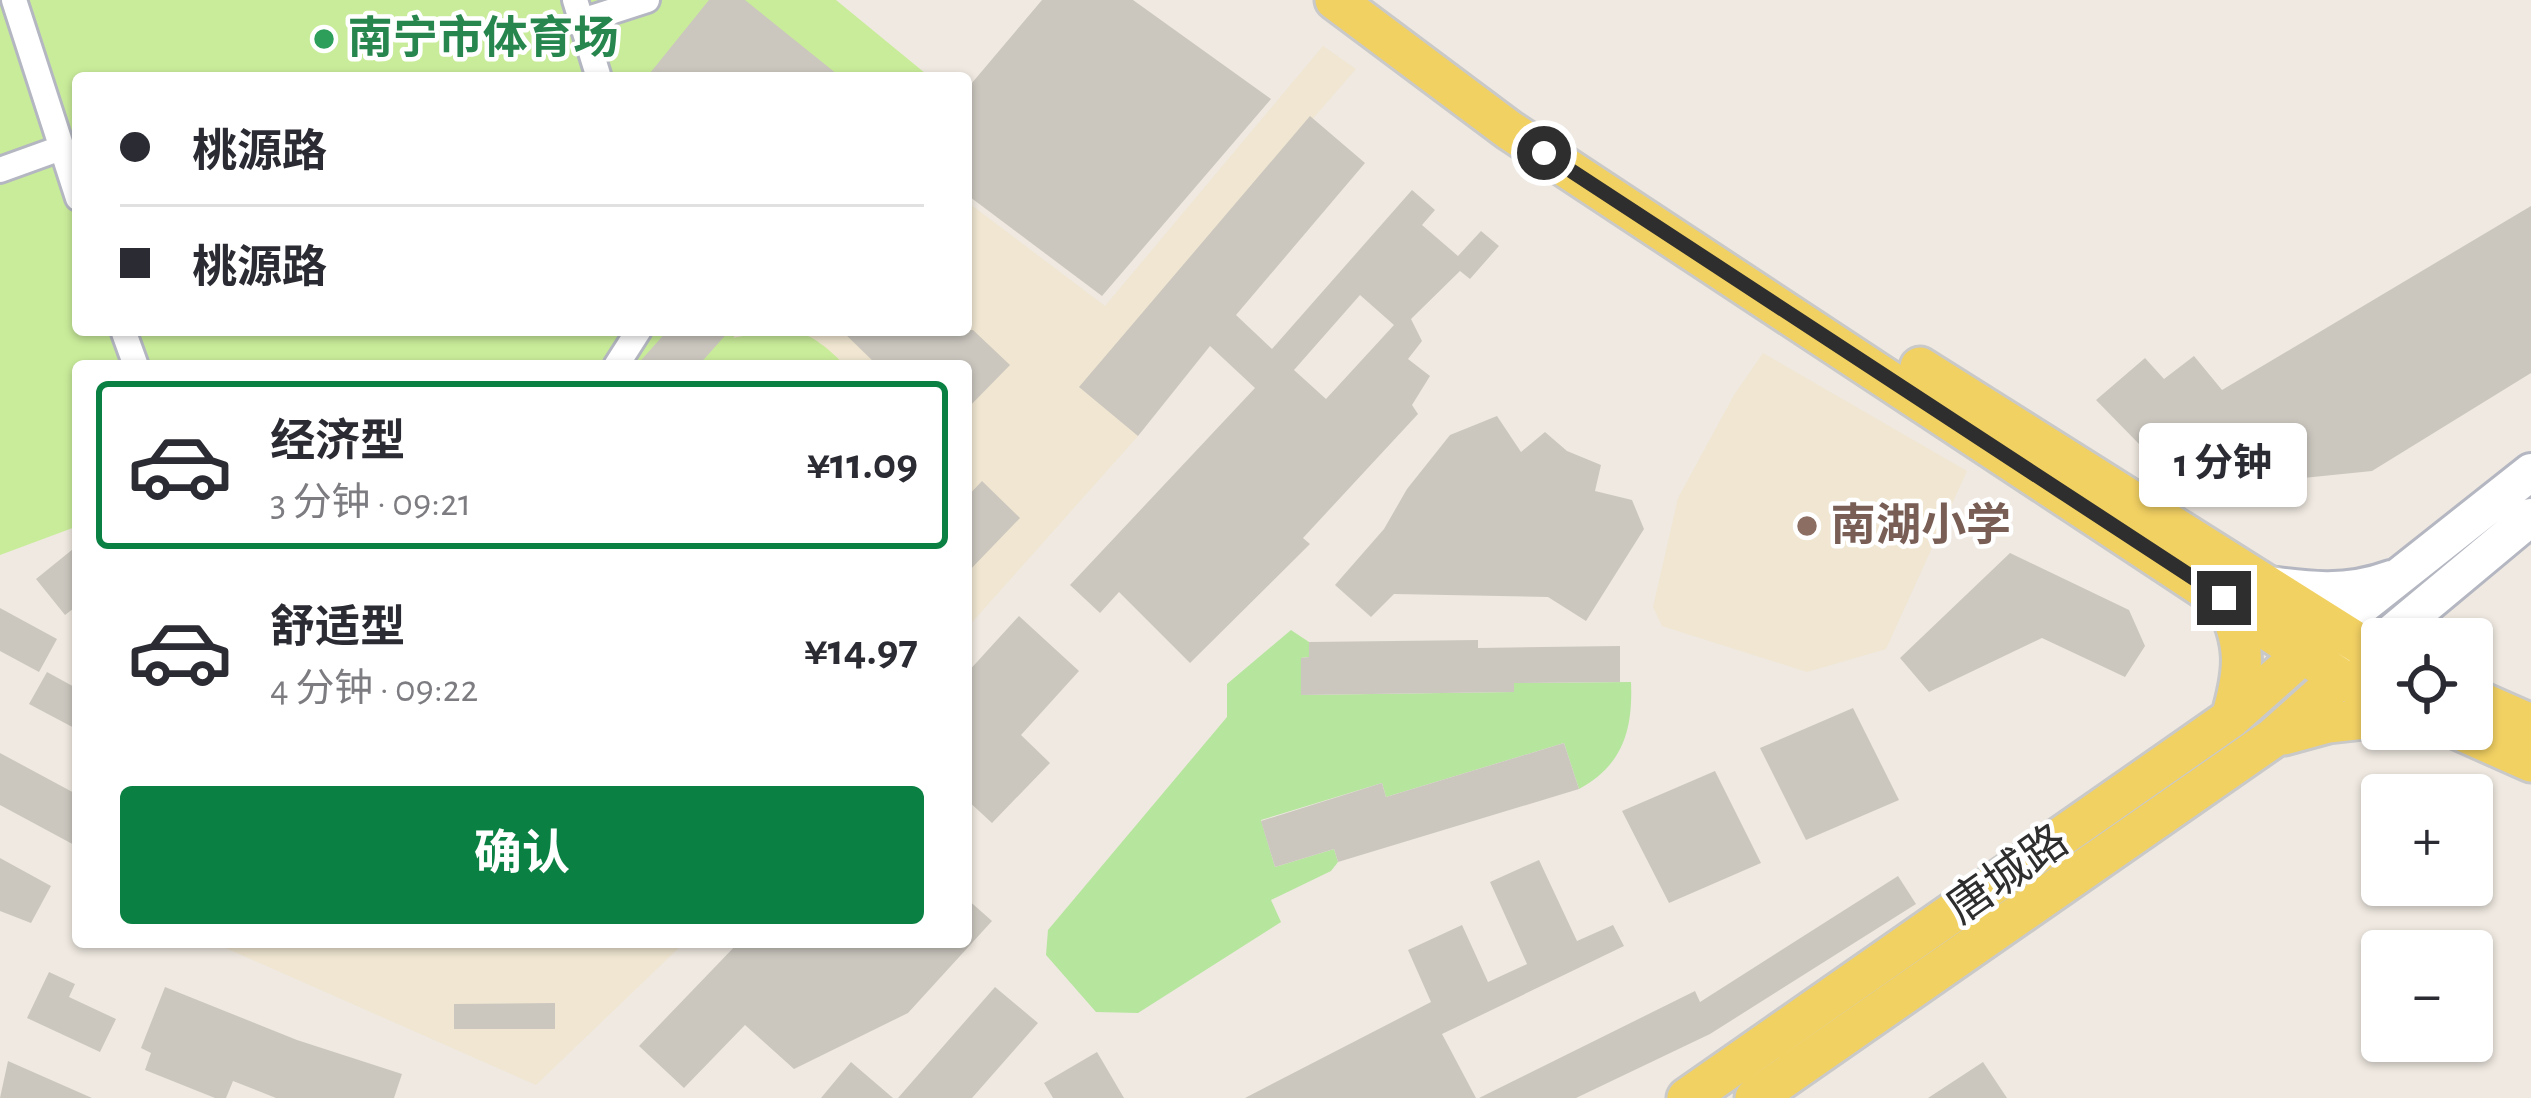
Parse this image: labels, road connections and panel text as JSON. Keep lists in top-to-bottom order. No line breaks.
{"streets":{"main road":["唐城路"]},"places":["南宁市体育场","南湖小学"],"page":{"banner":["桃源路","桃源路"],"list":[{"name":"经济型","note":"3 分钟 · 09:21","value":"¥11.09"},{"name":"舒适型","note":"4 分钟 · 09:22","value":"¥14.97"}],"bubble":"1 分钟","map_buttons":["+","−"],"buttons":"确认"}}
